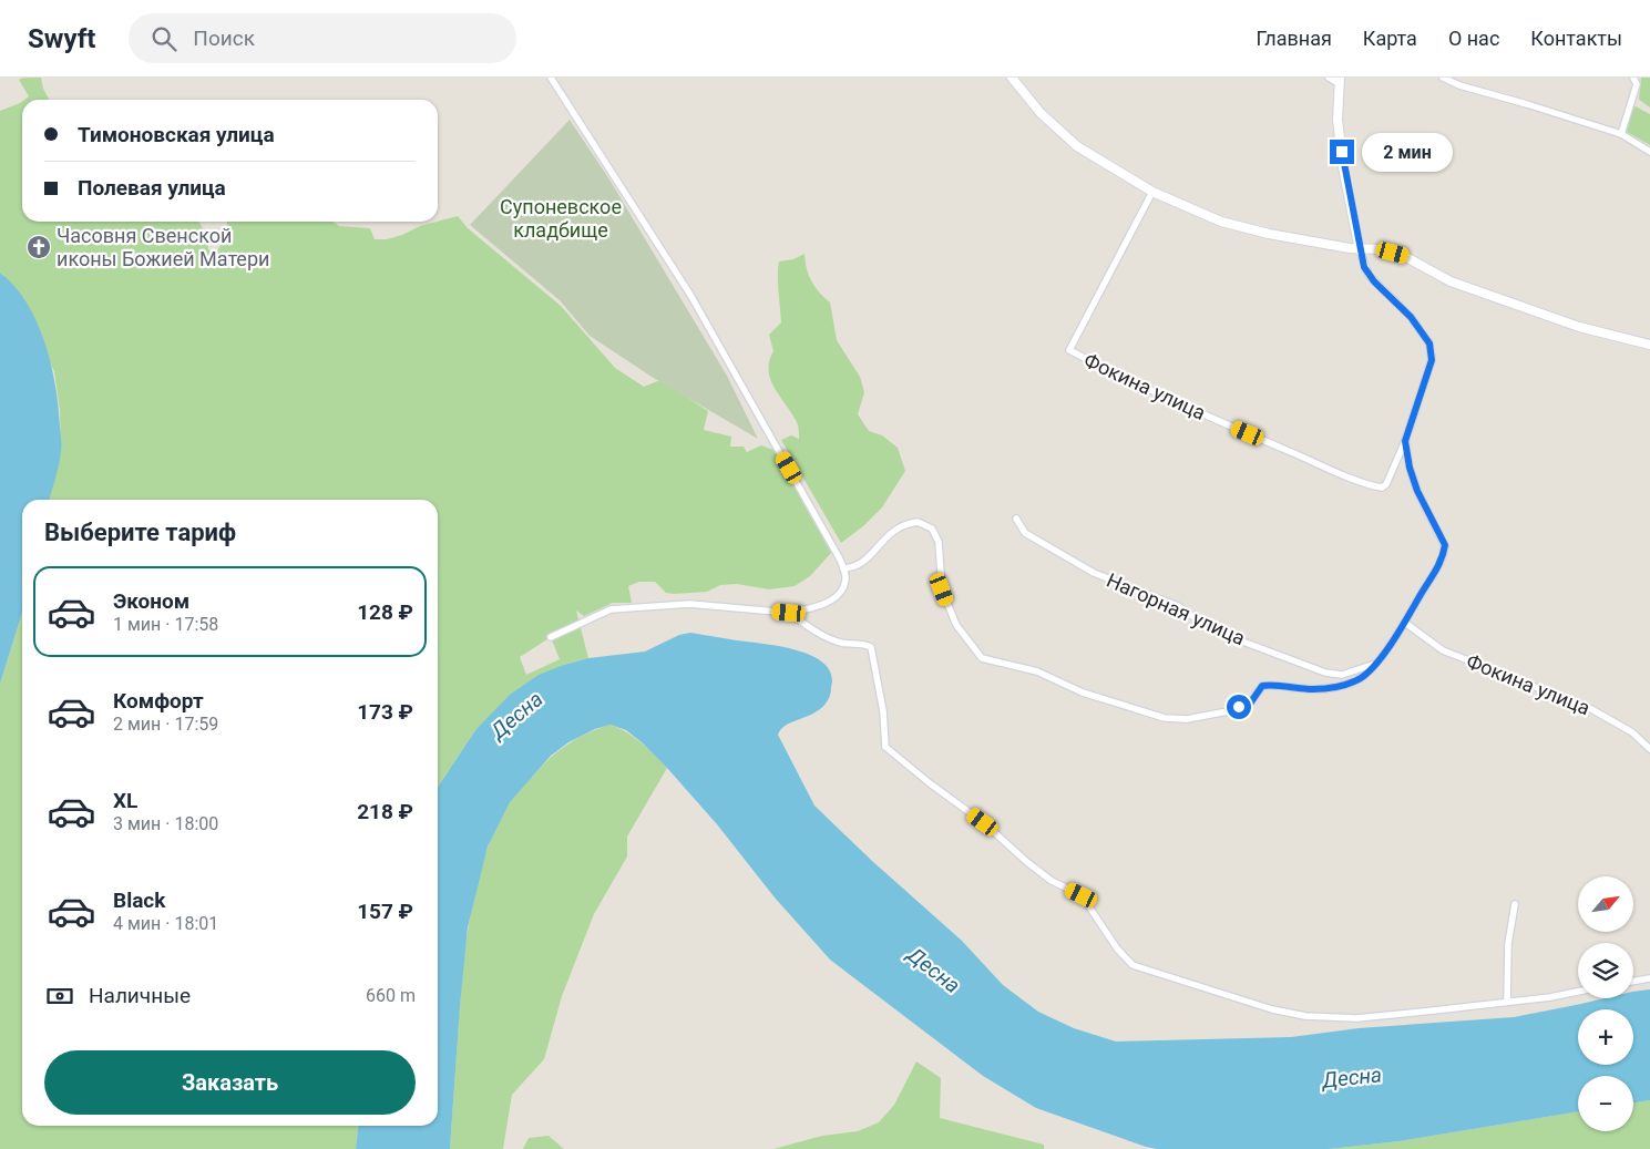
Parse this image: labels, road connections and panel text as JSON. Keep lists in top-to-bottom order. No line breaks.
{"streets":{"street":["Фокина улица","Нагорная улица"]},"water":["Десна"],"parks":["Супоневское кладбище"],"places":{"church":["Часовня Свенской иконы Божией Матери"]},"north":"top right","page":{"header":"Swyft","search":"Поиск","nav":["Главная","Карта","О нас","Контакты"],"banner":["Тимоновская улица","Полевая улица"],"bubble":"2 мин","heading":"Выберите тариф","list":[{"name":"Эконом","note":"1 мин · 17:58","value":"128 ₽"},{"name":"Комфорт","note":"2 мин · 17:59","value":"173 ₽"},{"name":"XL","note":"3 мин · 18:00","value":"218 ₽"},{"name":"Black","note":"4 мин · 18:01","value":"157 ₽"}],"map_buttons":["+","−"],"pay":["Наличные","660 m"],"buttons":"Заказать"}}
